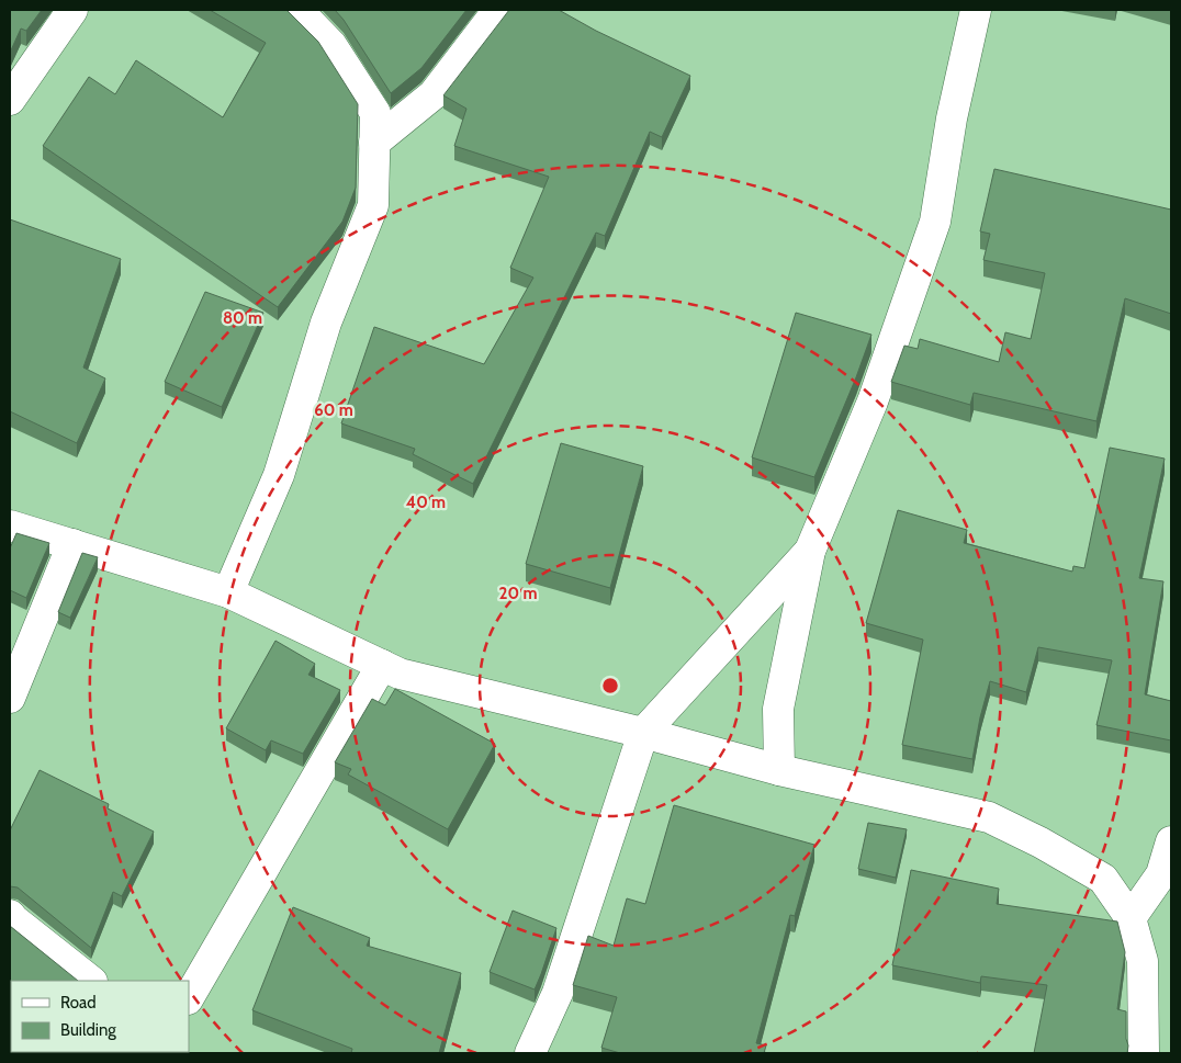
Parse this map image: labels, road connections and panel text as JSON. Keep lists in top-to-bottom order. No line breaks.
{"legend":["Road","Building"],"rings":["80 m","60 m","40 m","20 m"]}
